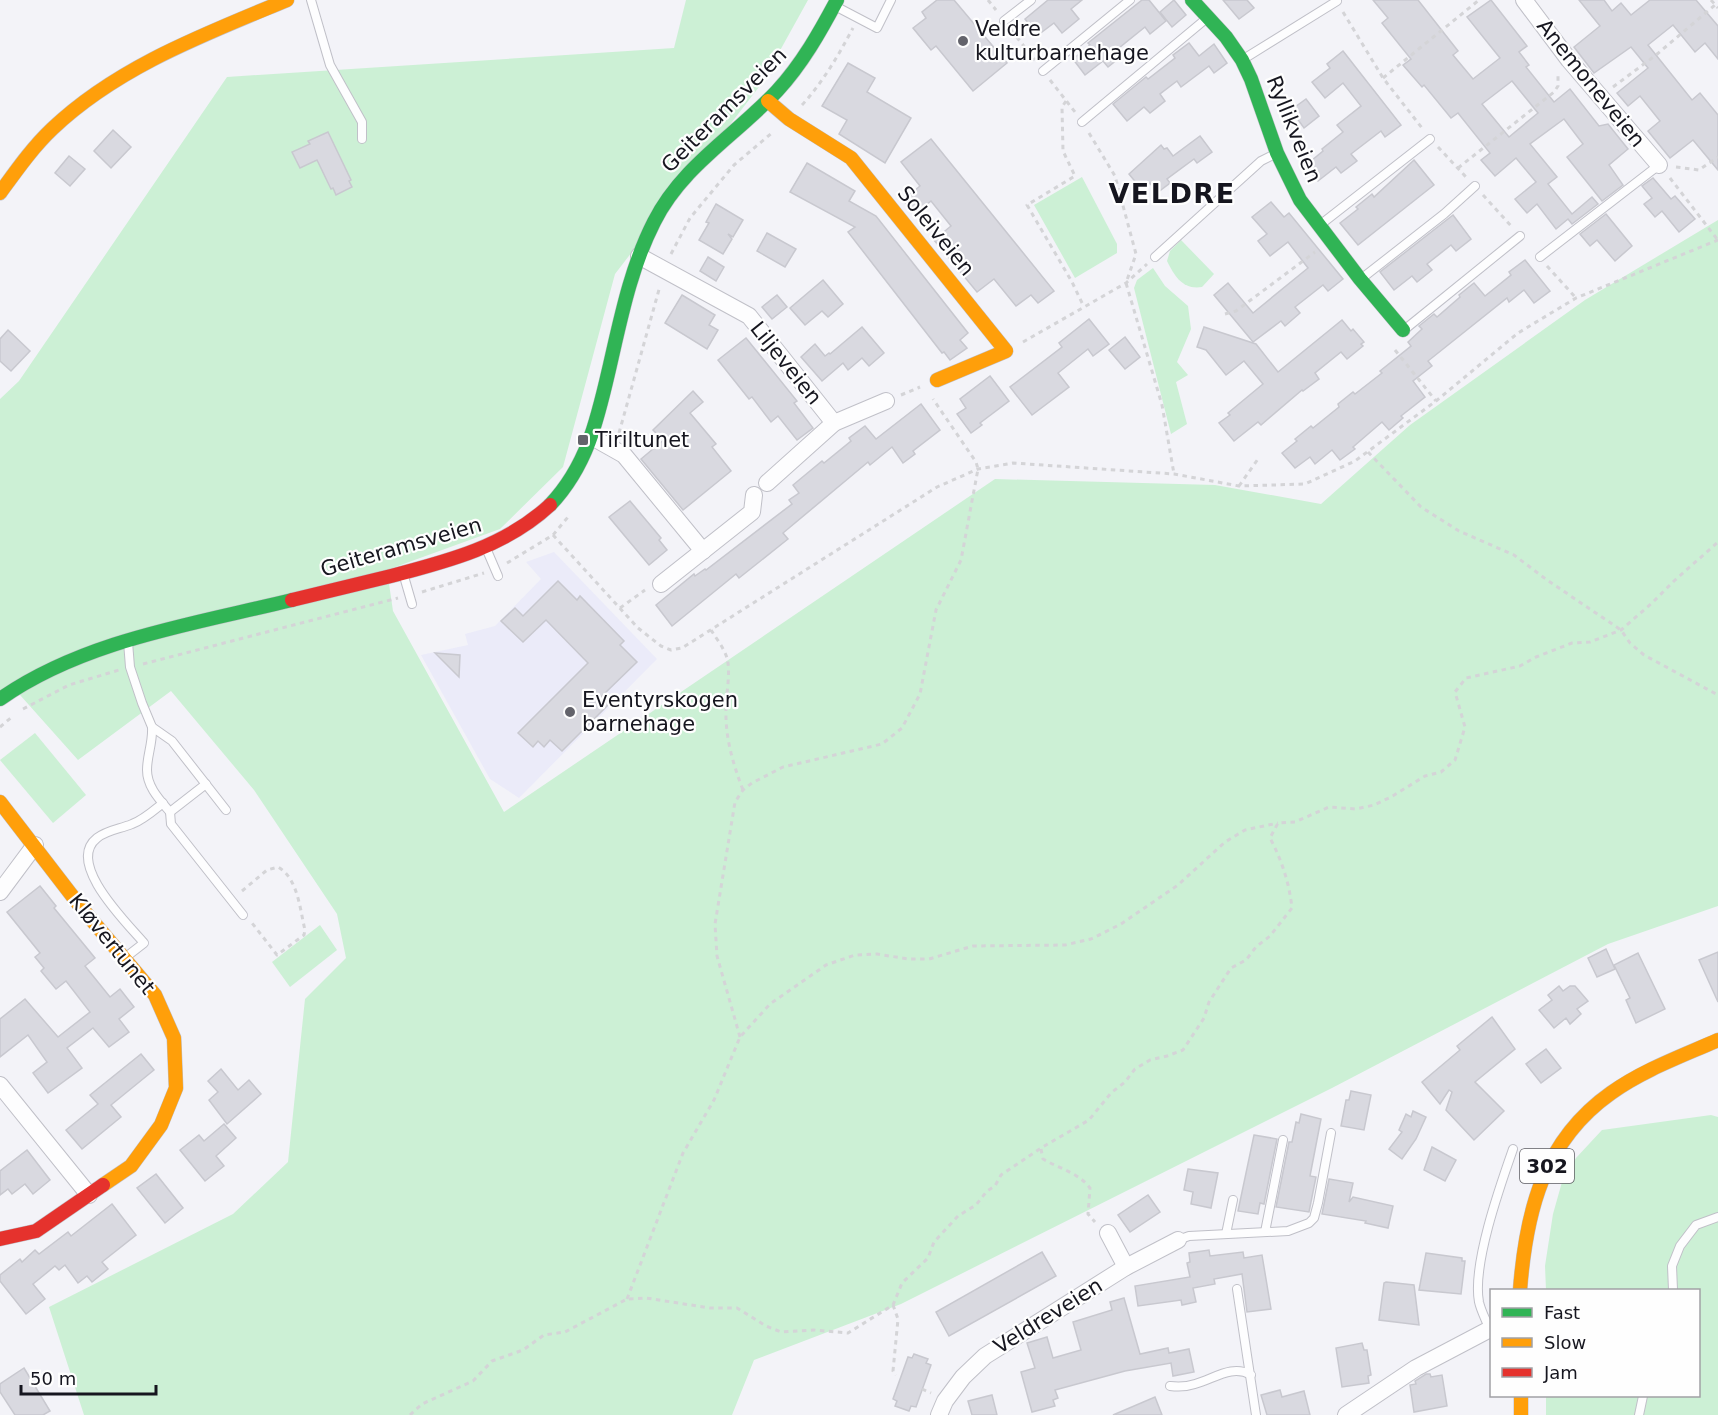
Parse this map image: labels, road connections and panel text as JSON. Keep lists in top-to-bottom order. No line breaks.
{"streets":{"street":["Anemoneveien","Geiteramsveien","Ryllikveien","Soleiveien","Liljeveien","Kløvertunet","302","Veldreveien"]},"crossings":[["Geiteramsveien","Soleiveien"],["Geiteramsveien","Liljeveien"]],"districts":["VELDRE"],"places":{"other":["Veldre kulturbarnehage","Eventyrskogen barnehage"],"transit":["Tiriltunet"]},"legend":["Fast","Slow","Jam"],"scale_bar":"50 m"}
